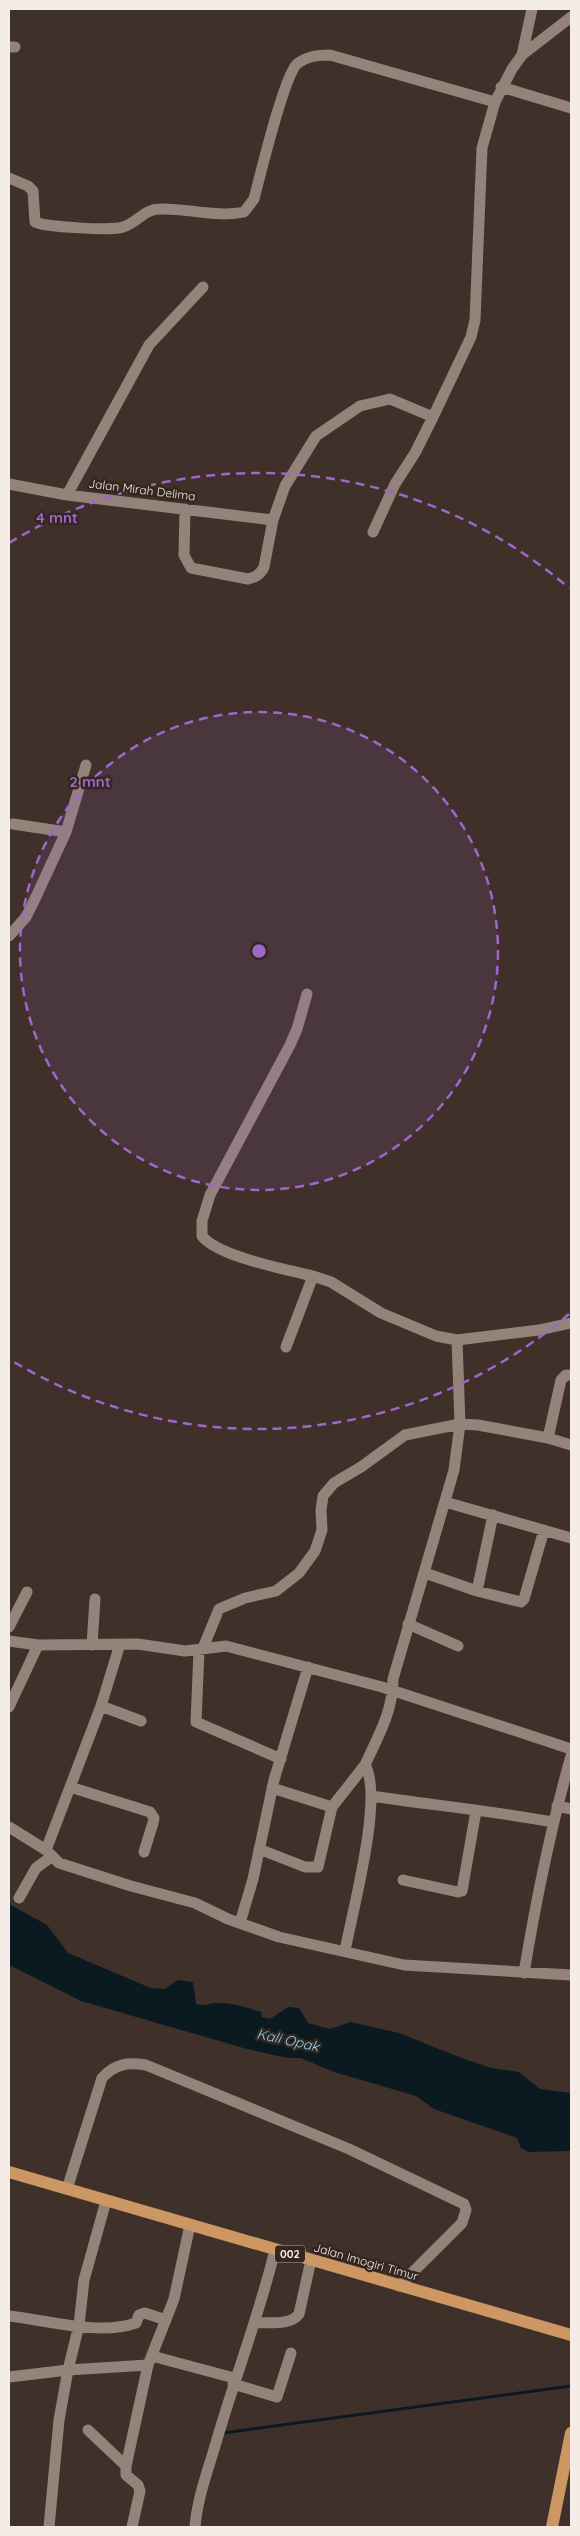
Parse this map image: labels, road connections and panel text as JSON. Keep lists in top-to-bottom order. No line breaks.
{"streets":{"main road":["002","Jalan Imogiri Timur"],"street":["Jalan Mirah Delima"]},"water":["Kali Opak"],"rings":["4 mnt","2 mnt"]}
